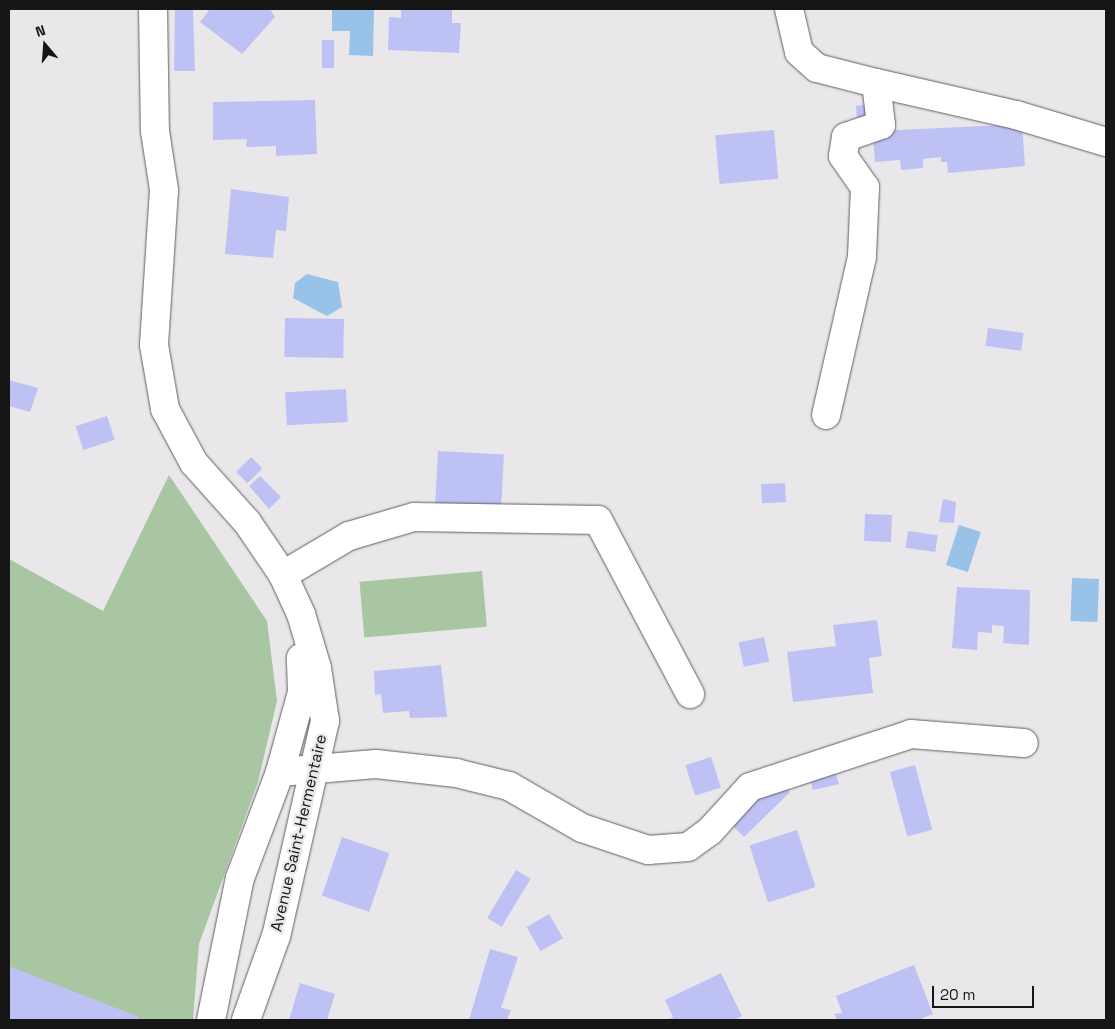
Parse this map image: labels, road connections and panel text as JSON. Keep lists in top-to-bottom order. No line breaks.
{"streets":{"street":["Avenue Saint-Hermentaire"]},"scale_bar":"20 m","north":"top"}
